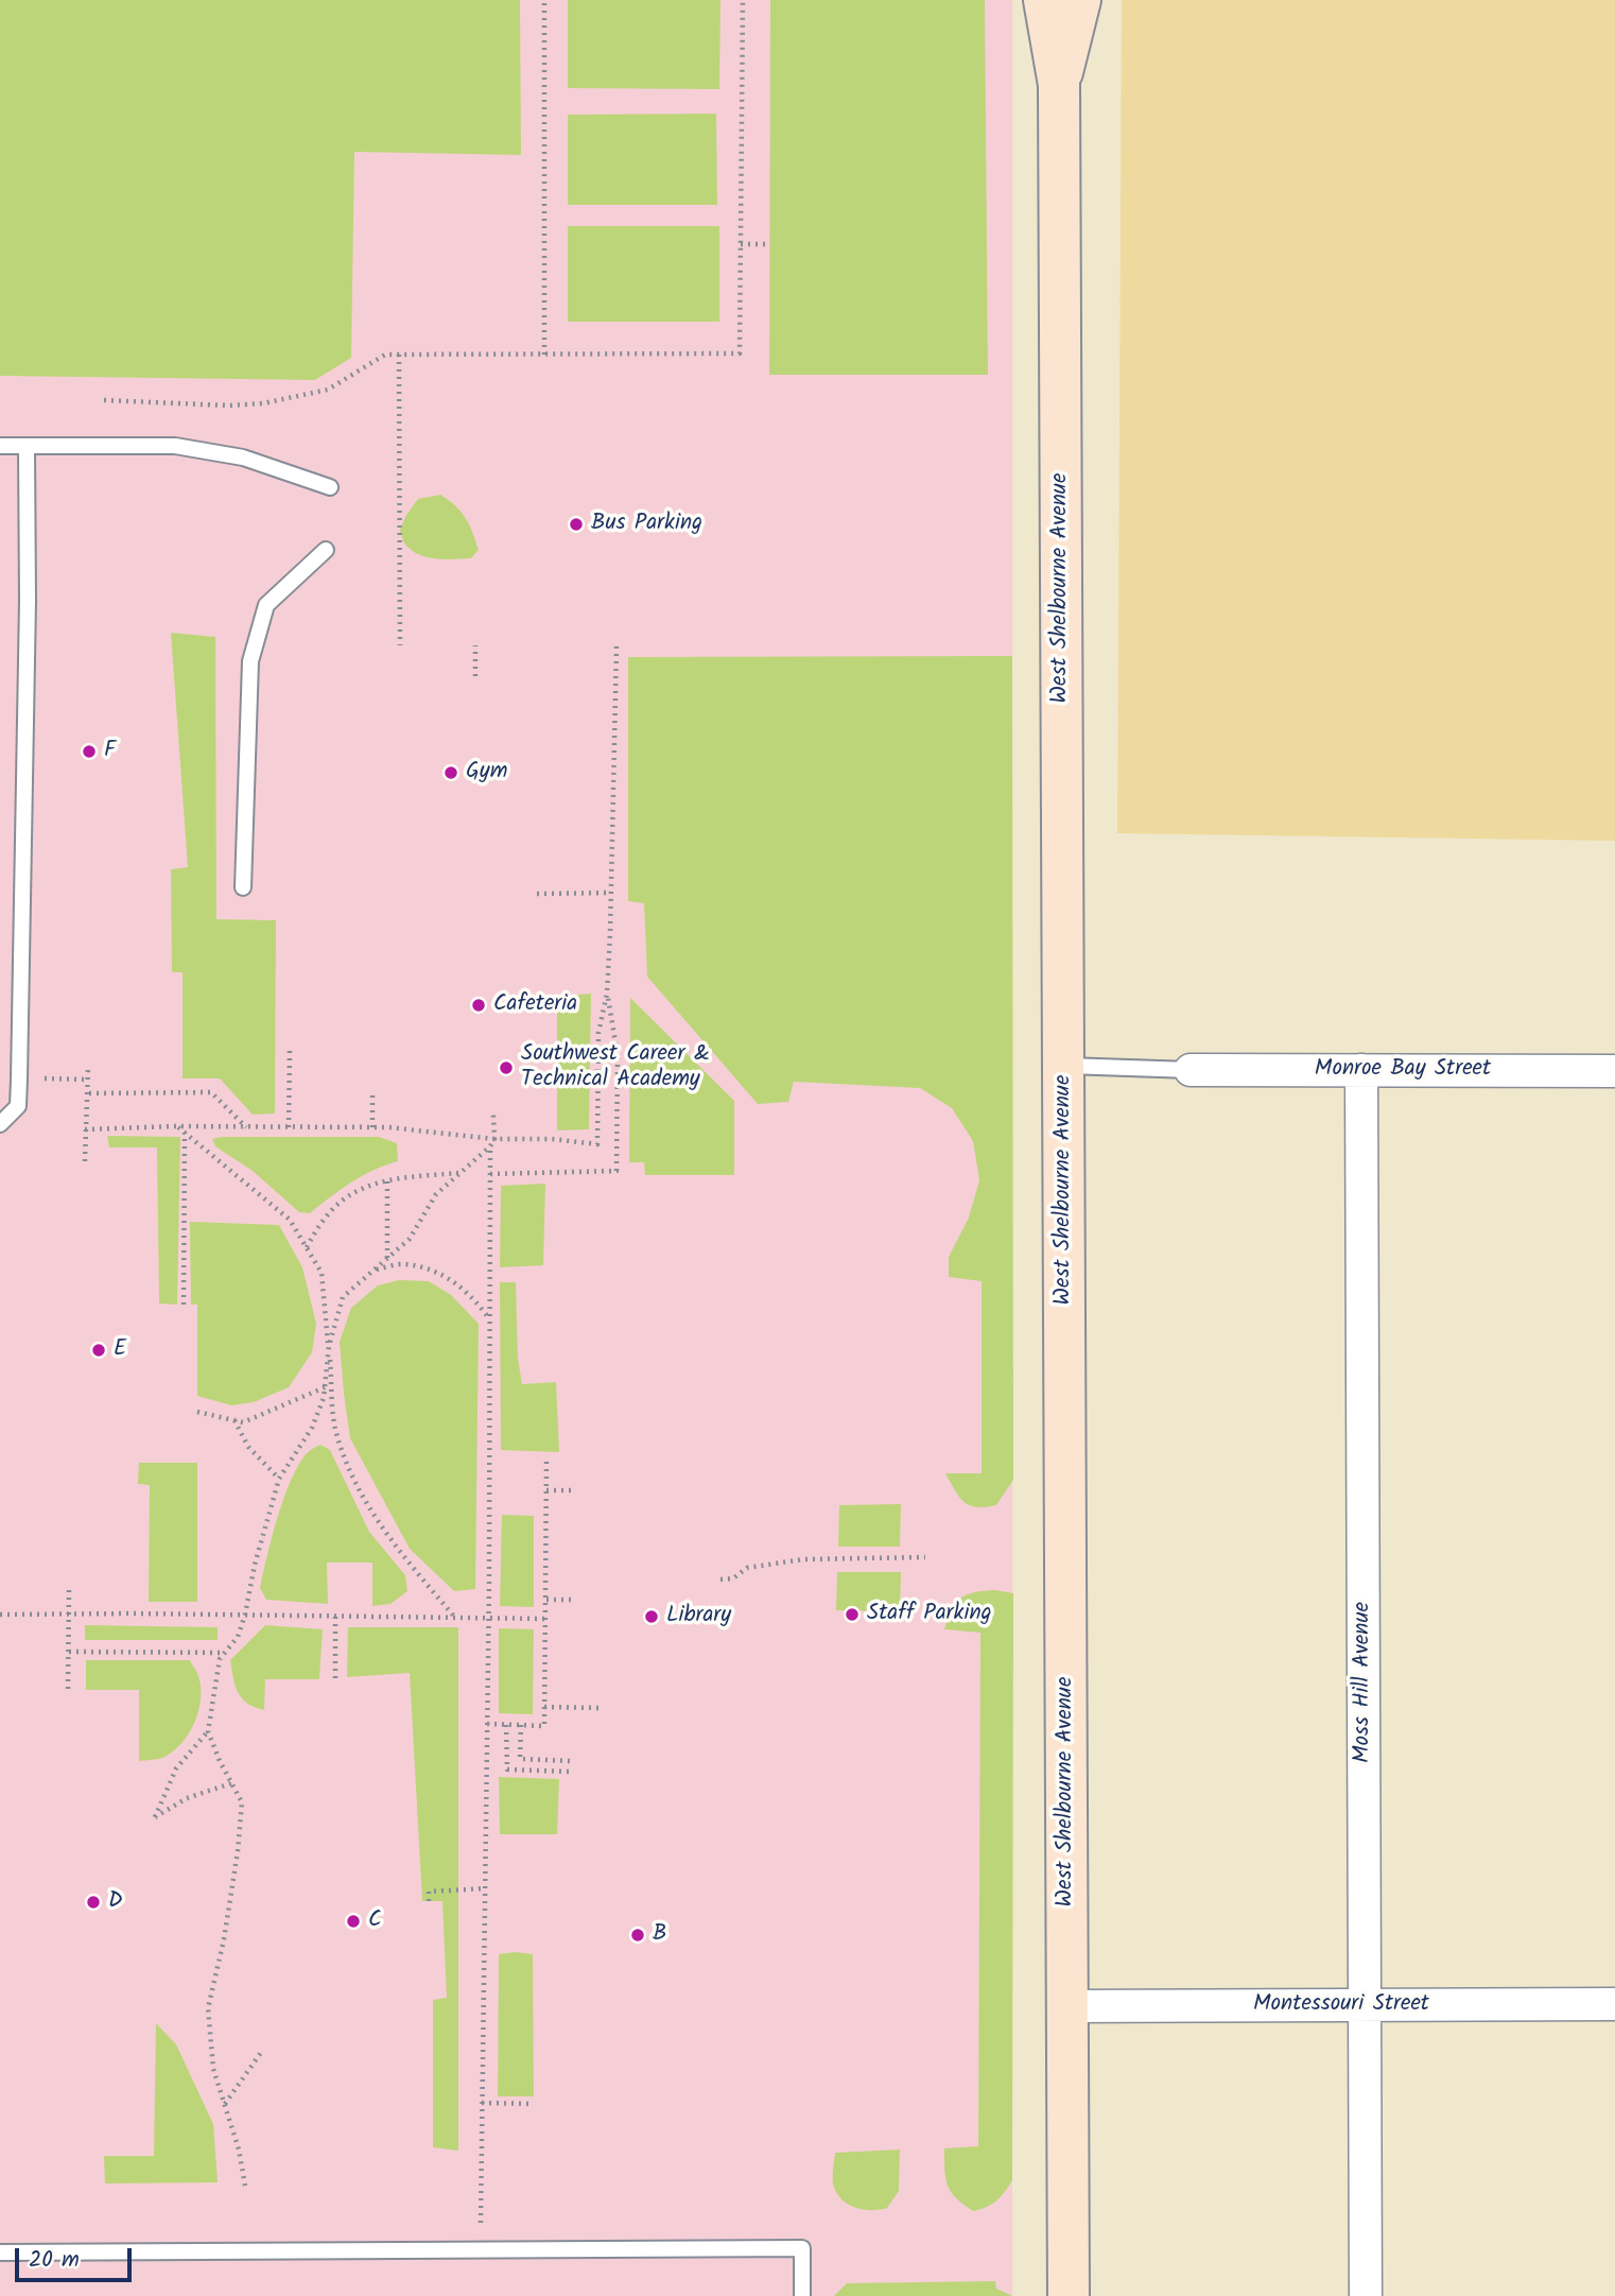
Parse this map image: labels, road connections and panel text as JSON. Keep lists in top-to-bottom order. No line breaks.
{"streets":{"street":["West Shelbourne Avenue","Monroe Bay Street","Moss Hill Avenue","Montessouri Street"]},"crossings":[["West Shelbourne Avenue","Montessouri Street"],["Monroe Bay Street","Moss Hill Avenue"],["Moss Hill Avenue","Montessouri Street"]],"places":["Bus Parking","F","Gym","Cafeteria","Southwest Career & Technical Academy","E","Staff Parking","Library","D","C","B"],"scale_bar":"20 m"}
